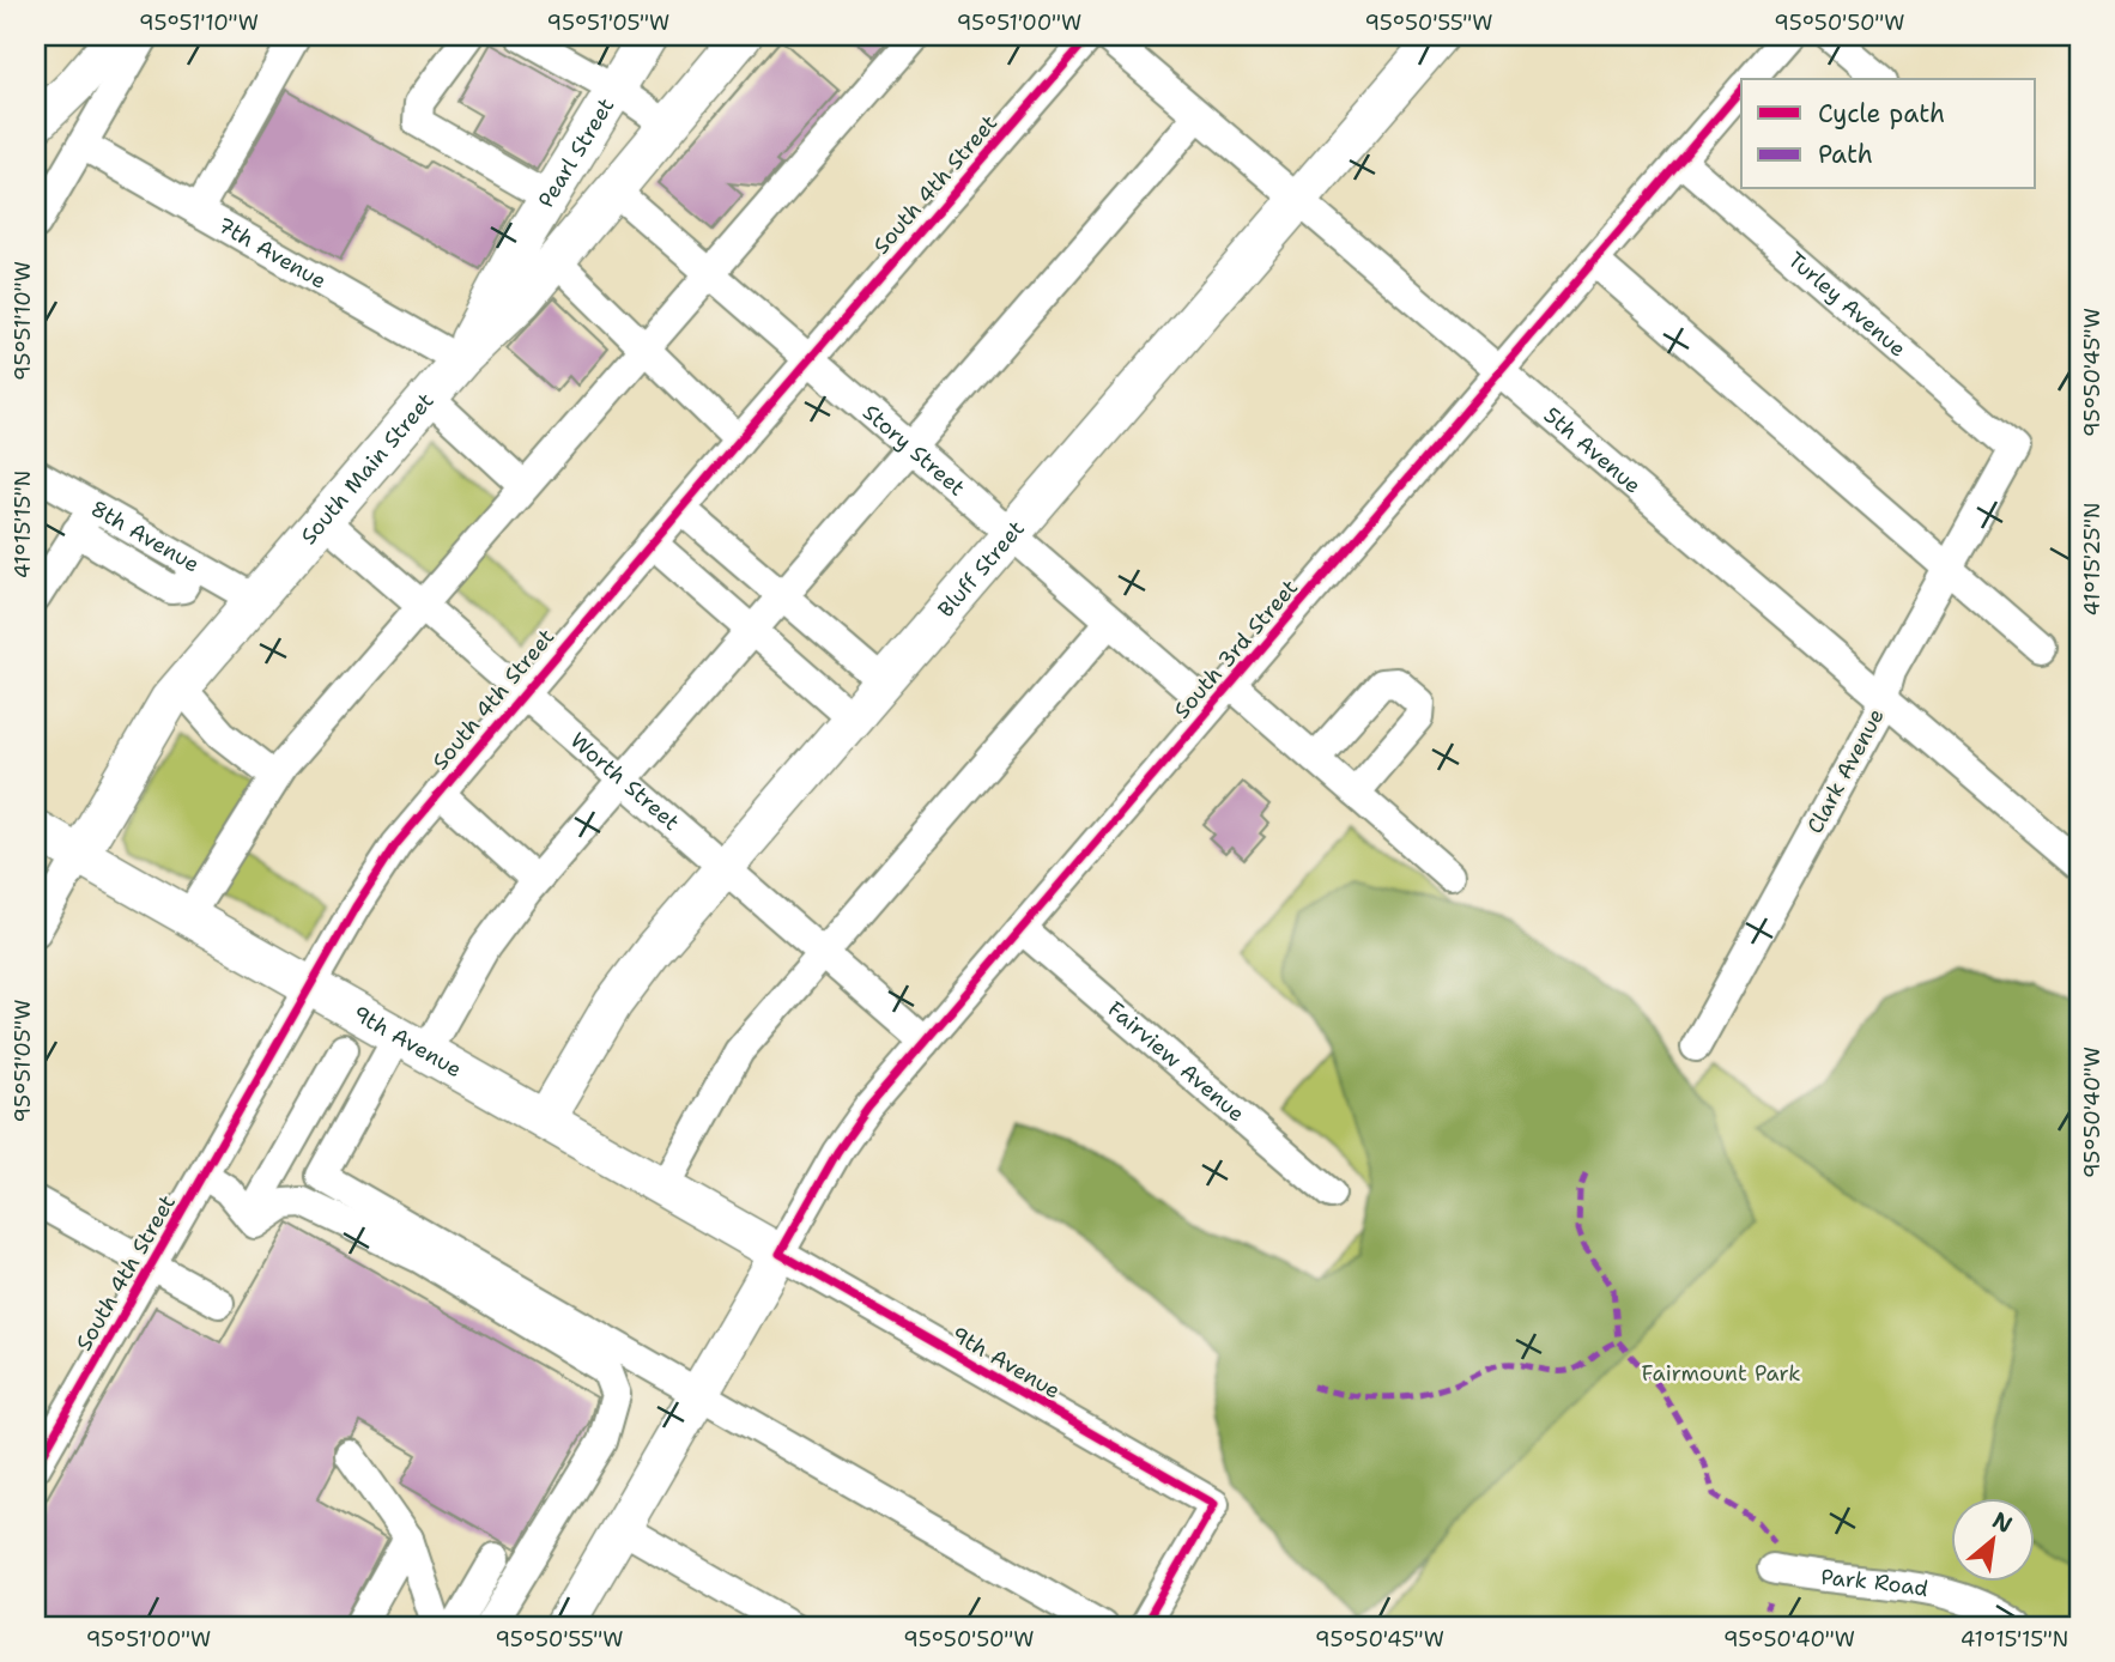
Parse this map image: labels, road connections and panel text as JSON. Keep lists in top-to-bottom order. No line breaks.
{"streets":{"main road":["Pearl Street","South Main Street","Bluff Street","South 3rd Street","9th Avenue"],"street":["South 4th Street","7th Avenue","Turley Avenue","Story Street","5th Avenue","8th Avenue","Clark Avenue","Worth Street","Fairview Avenue","Park Road"]},"crossings":[["Pearl Street","7th Avenue"],["Pearl Street","South Main Street"],["South 4th Street","Story Street"],["South 4th Street","Worth Street"],["South 4th Street","9th Avenue"],["7th Avenue","South Main Street"],["Turley Avenue","South 3rd Street"],["Turley Avenue","Clark Avenue"],["Story Street","South Main Street"],["Story Street","Bluff Street"],["Story Street","South 3rd Street"],["5th Avenue","Bluff Street"],["5th Avenue","South 3rd Street"],["5th Avenue","Clark Avenue"],["South Main Street","8th Avenue"],["South Main Street","Worth Street"],["South Main Street","9th Avenue"],["Bluff Street","Worth Street"],["Bluff Street","9th Avenue"],["South 3rd Street","Worth Street"],["South 3rd Street","9th Avenue"],["South 3rd Street","Fairview Avenue"]],"parks":["Fairmount Park"],"legend":["Cycle path","Path"],"north":"top right","coordinates":["95°51'10\"W","95°51'05\"W","95°51'00\"W","95°50'55\"W","95°50'50\"W","95°50'45\"W","41°15'15\"N","41°15'25\"N","95°50'40\"W"]}
